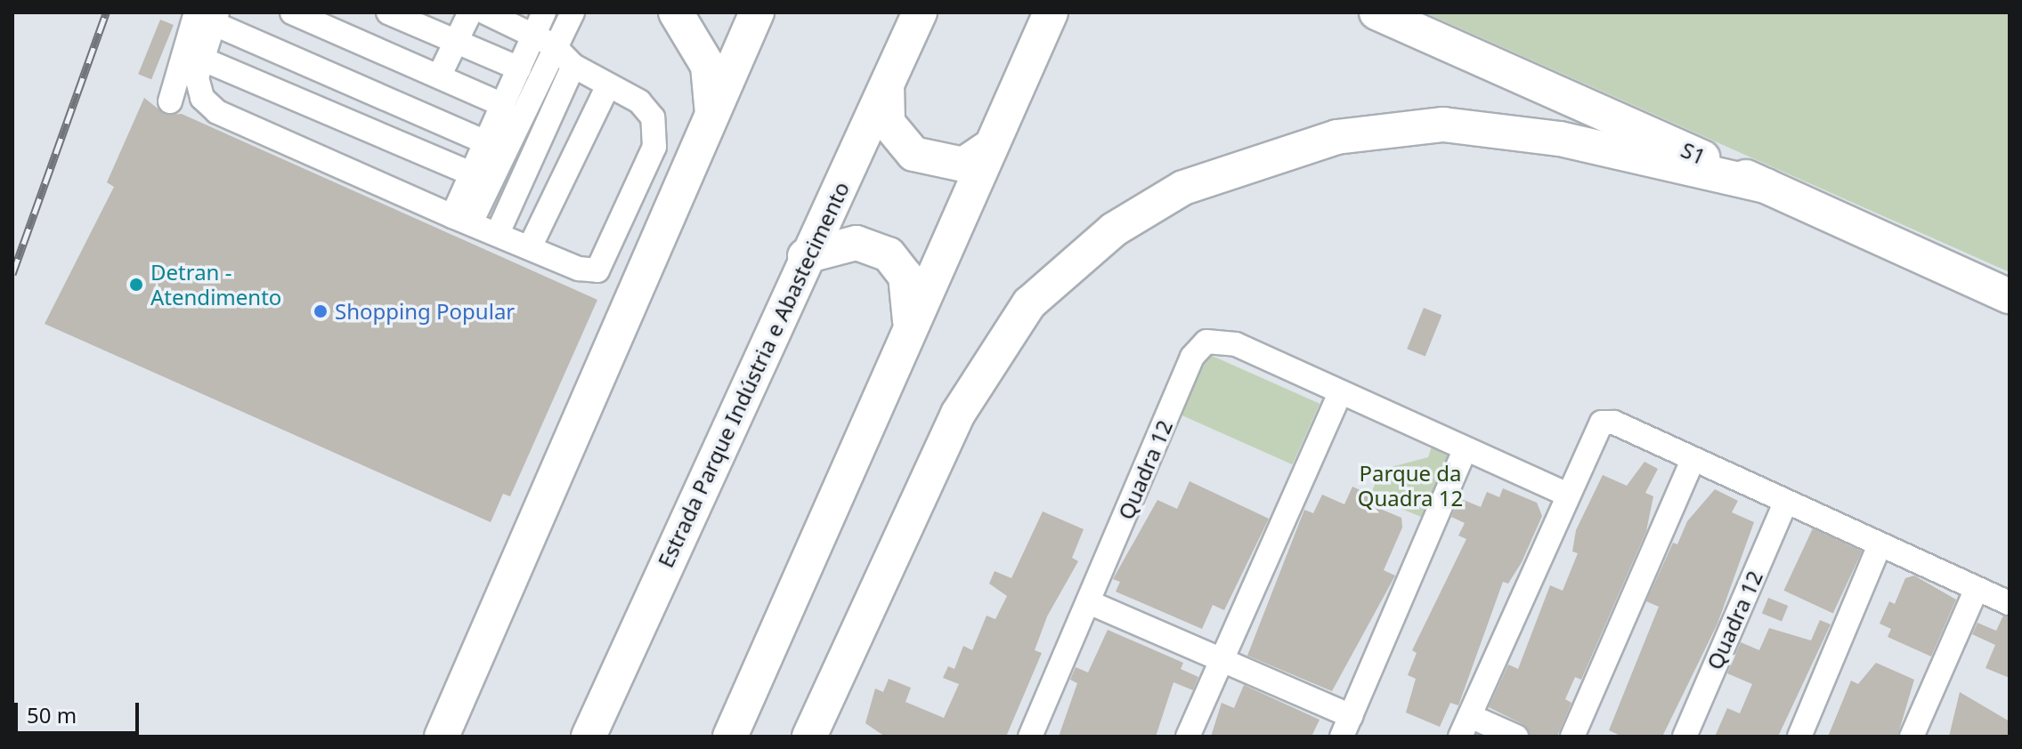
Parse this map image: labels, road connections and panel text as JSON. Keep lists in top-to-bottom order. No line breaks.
{"streets":{"highway":["S1","Estrada Parque Indústria e Abastecimento"],"street":["Quadra 12"]},"parks":["Parque da Quadra 12"],"places":["Detran - Atendimento","Shopping Popular"],"scale_bar":"50 m"}
